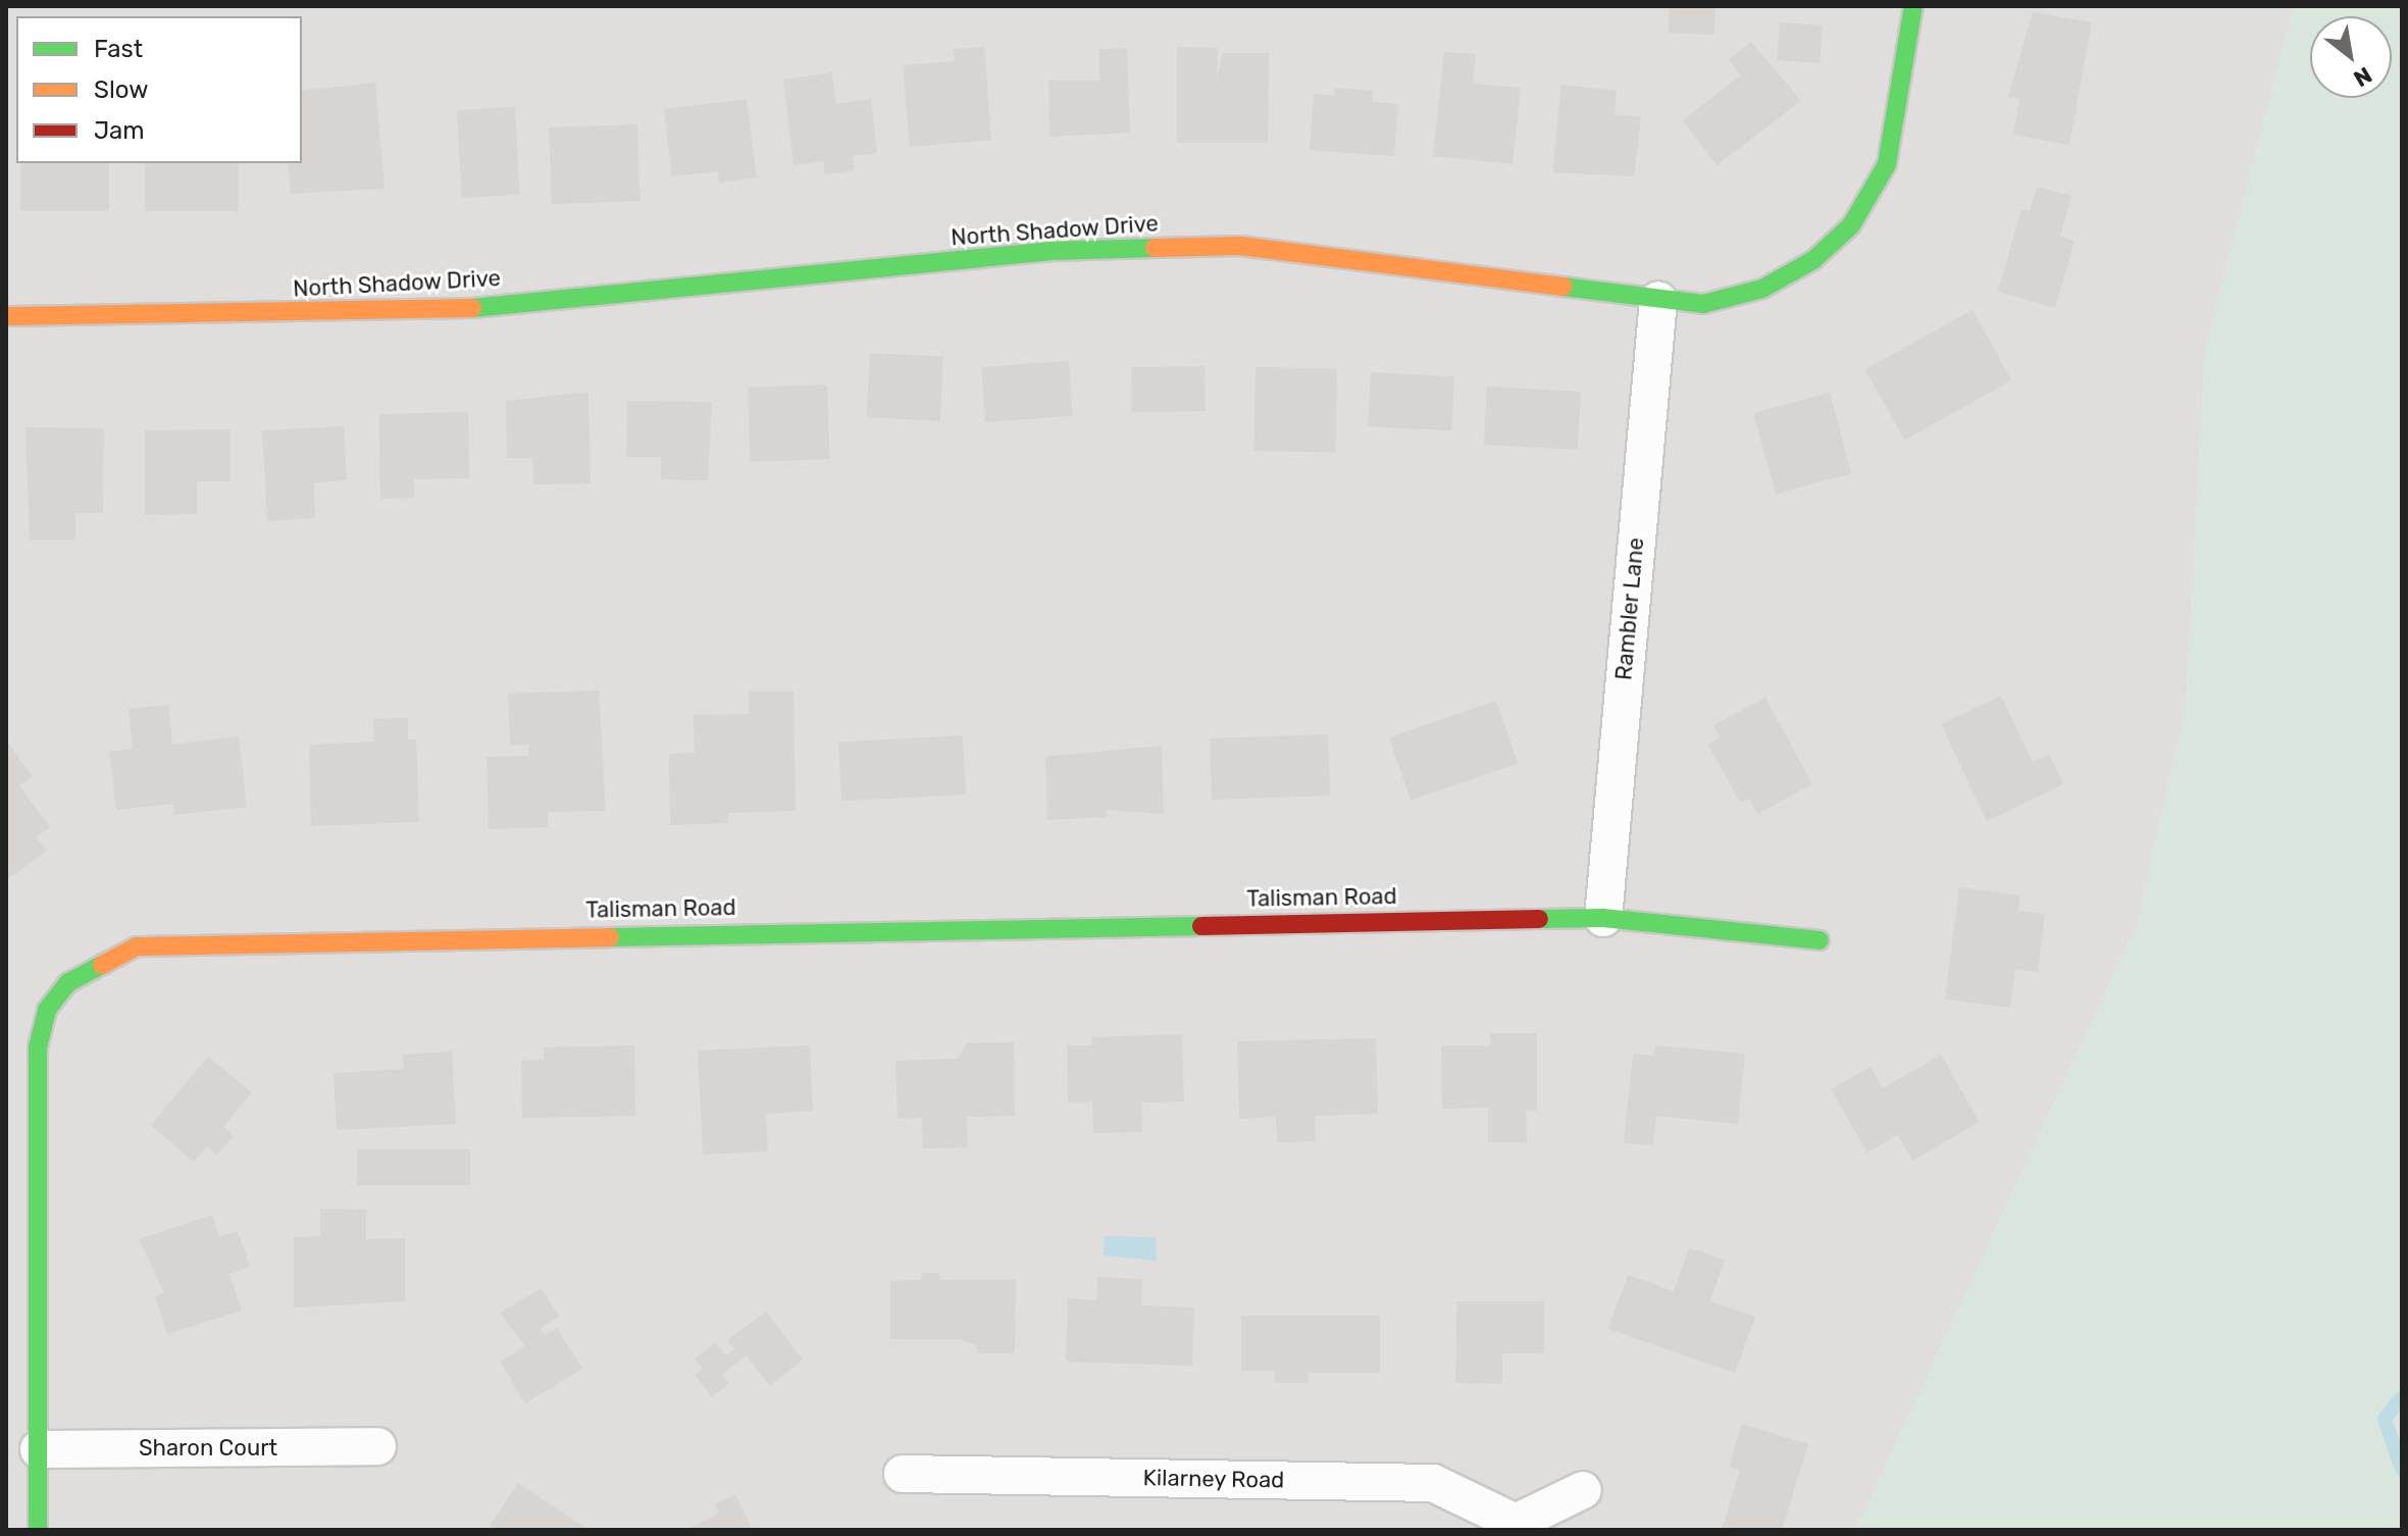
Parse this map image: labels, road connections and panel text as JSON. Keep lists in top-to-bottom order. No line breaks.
{"streets":{"street":["North Shadow Drive","Rambler Lane","Talisman Road","Sharon Court","Kilarney Road"]},"crossings":[["North Shadow Drive","Rambler Lane"],["Rambler Lane","Talisman Road"],["Talisman Road","Sharon Court"]],"legend":["Fast","Slow","Jam"],"north":"bottom right"}
